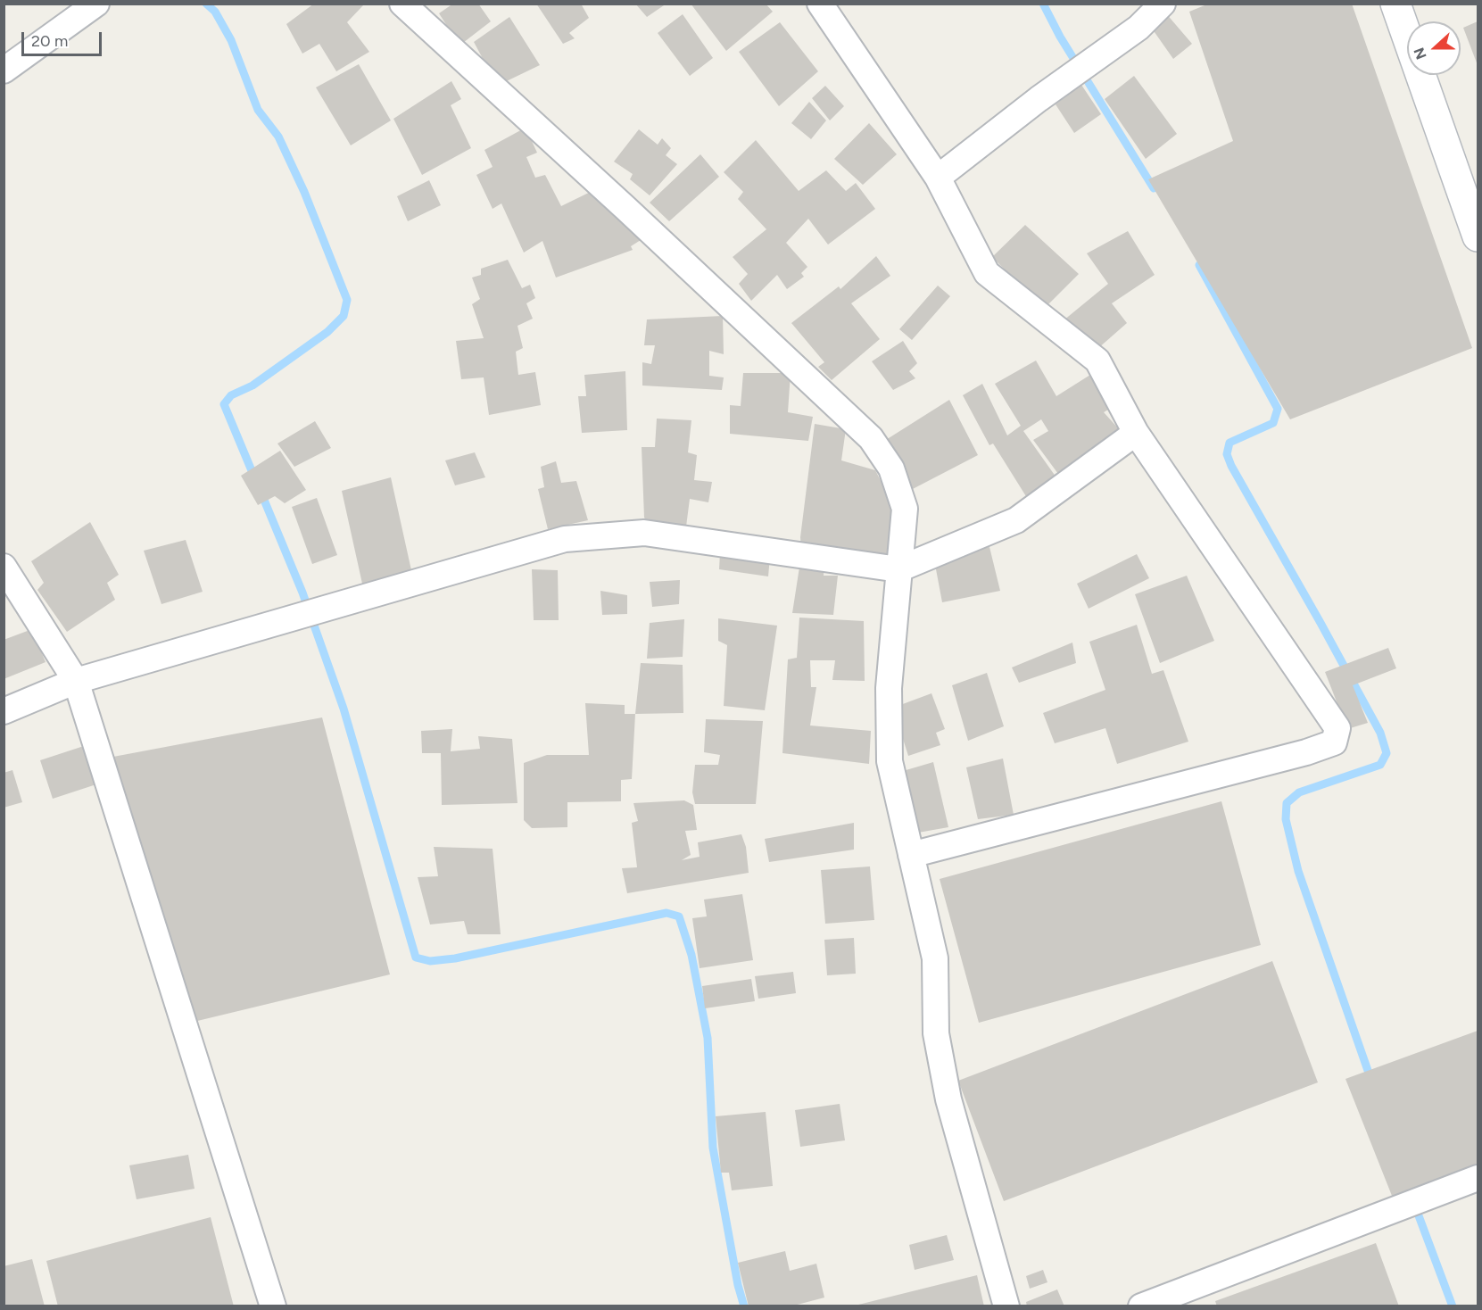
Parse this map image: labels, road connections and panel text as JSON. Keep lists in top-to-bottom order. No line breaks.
{"scale_bar":"20 m","north":"left"}
